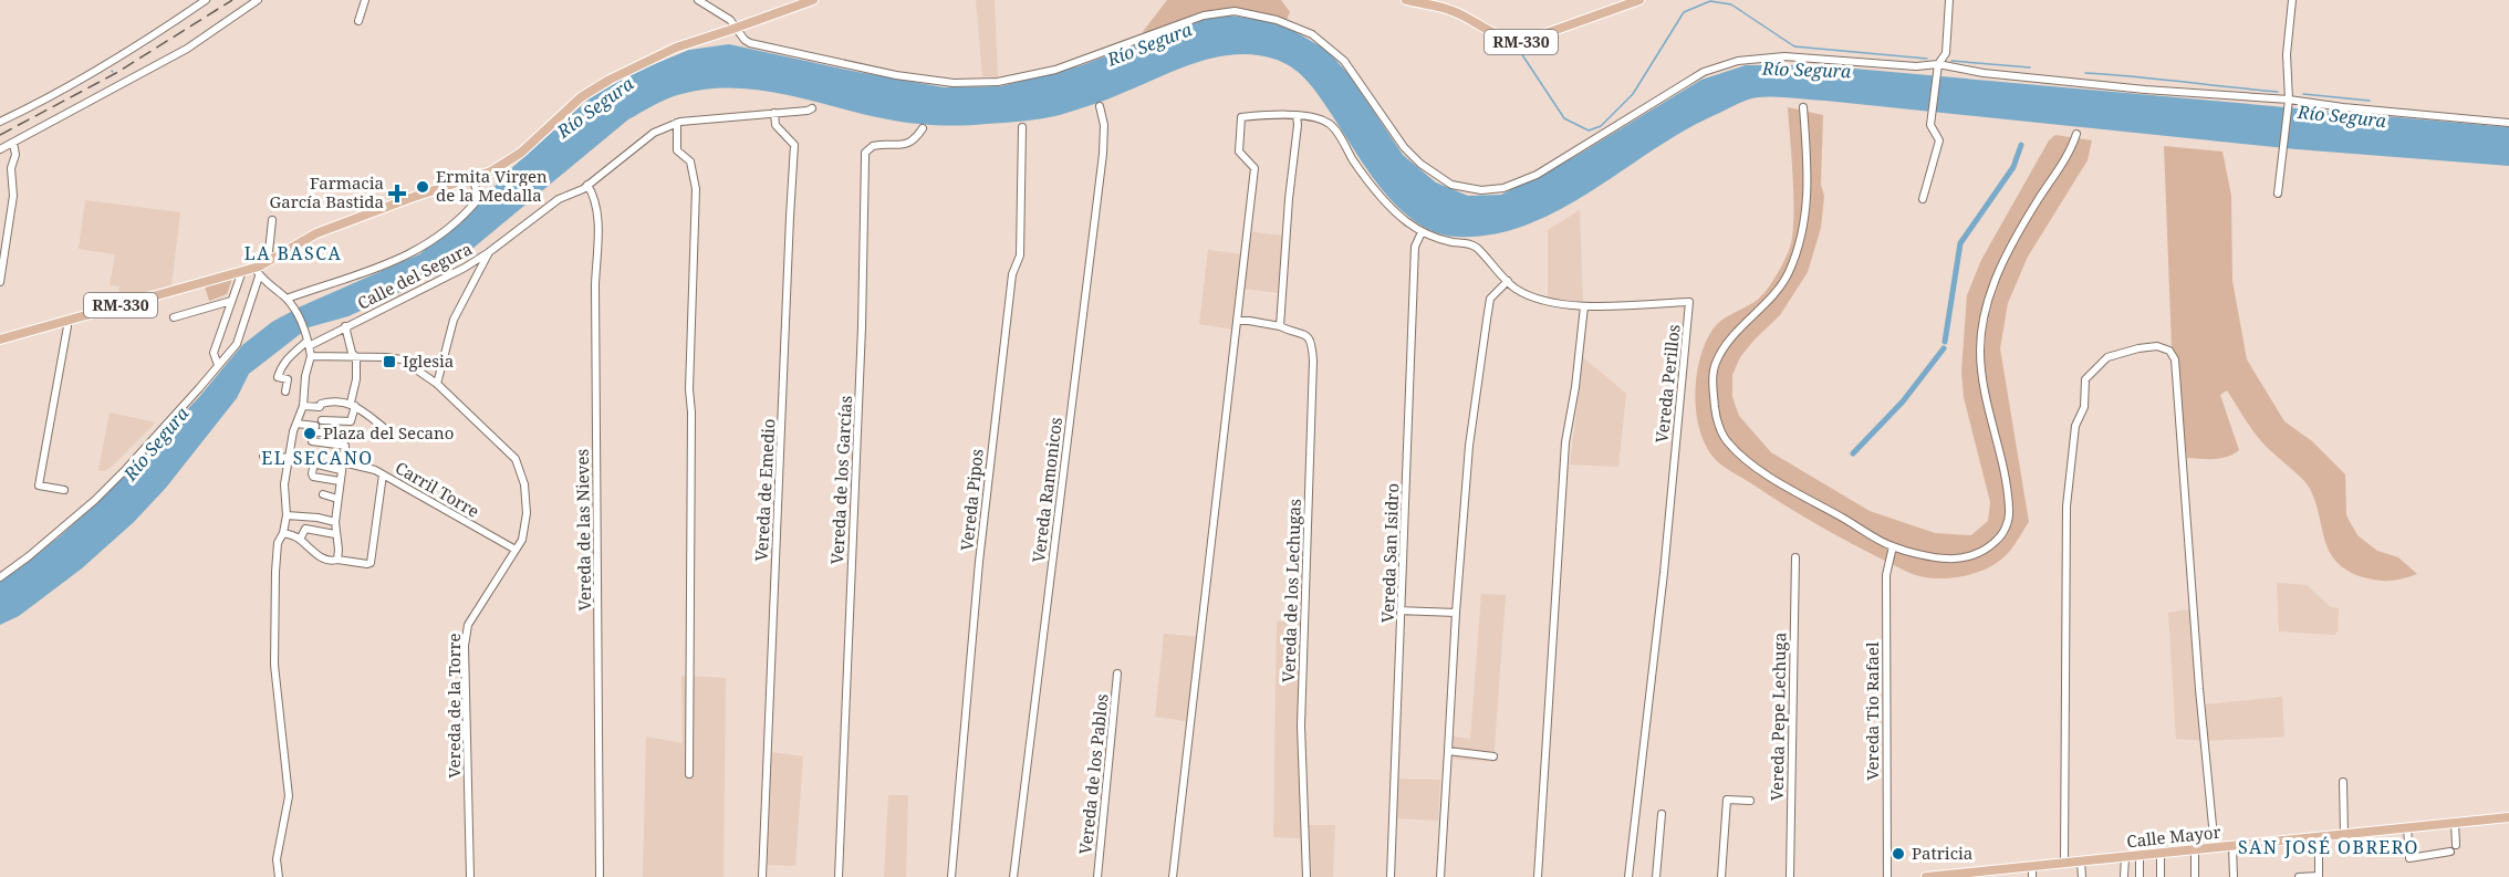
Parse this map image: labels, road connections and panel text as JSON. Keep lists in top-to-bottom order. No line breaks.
{"streets":{"main road":["RM-330","Calle Mayor"],"street":["Calle del Segura","Vereda Perillos","Vereda de los Garcías","Carril Torre","Vereda de Emedio","Vereda Ramonicos","Vereda Pipos","Vereda de las Nieves","Vereda San Isidro","Vereda de los Lechugas","Vereda de la Torre","Vereda Tio Rafael","Vereda Pepe Lechuga","Vereda de los Pablos"]},"crossings":[["Calle del Segura","Vereda de Emedio"],["Calle del Segura","Vereda de las Nieves"],["Vereda Perillos","Vereda San Isidro"],["Carril Torre","Vereda de la Torre"]],"districts":["LA BASCA","EL SECANO","SAN JOSÉ OBRERO"],"water":["Río Segura"],"places":{"other":["Ermita Virgen de la Medalla","Plaza del Secano","Patricia"],"health":["Farmacia García Bastida"],"transit":["Iglesia"]}}
